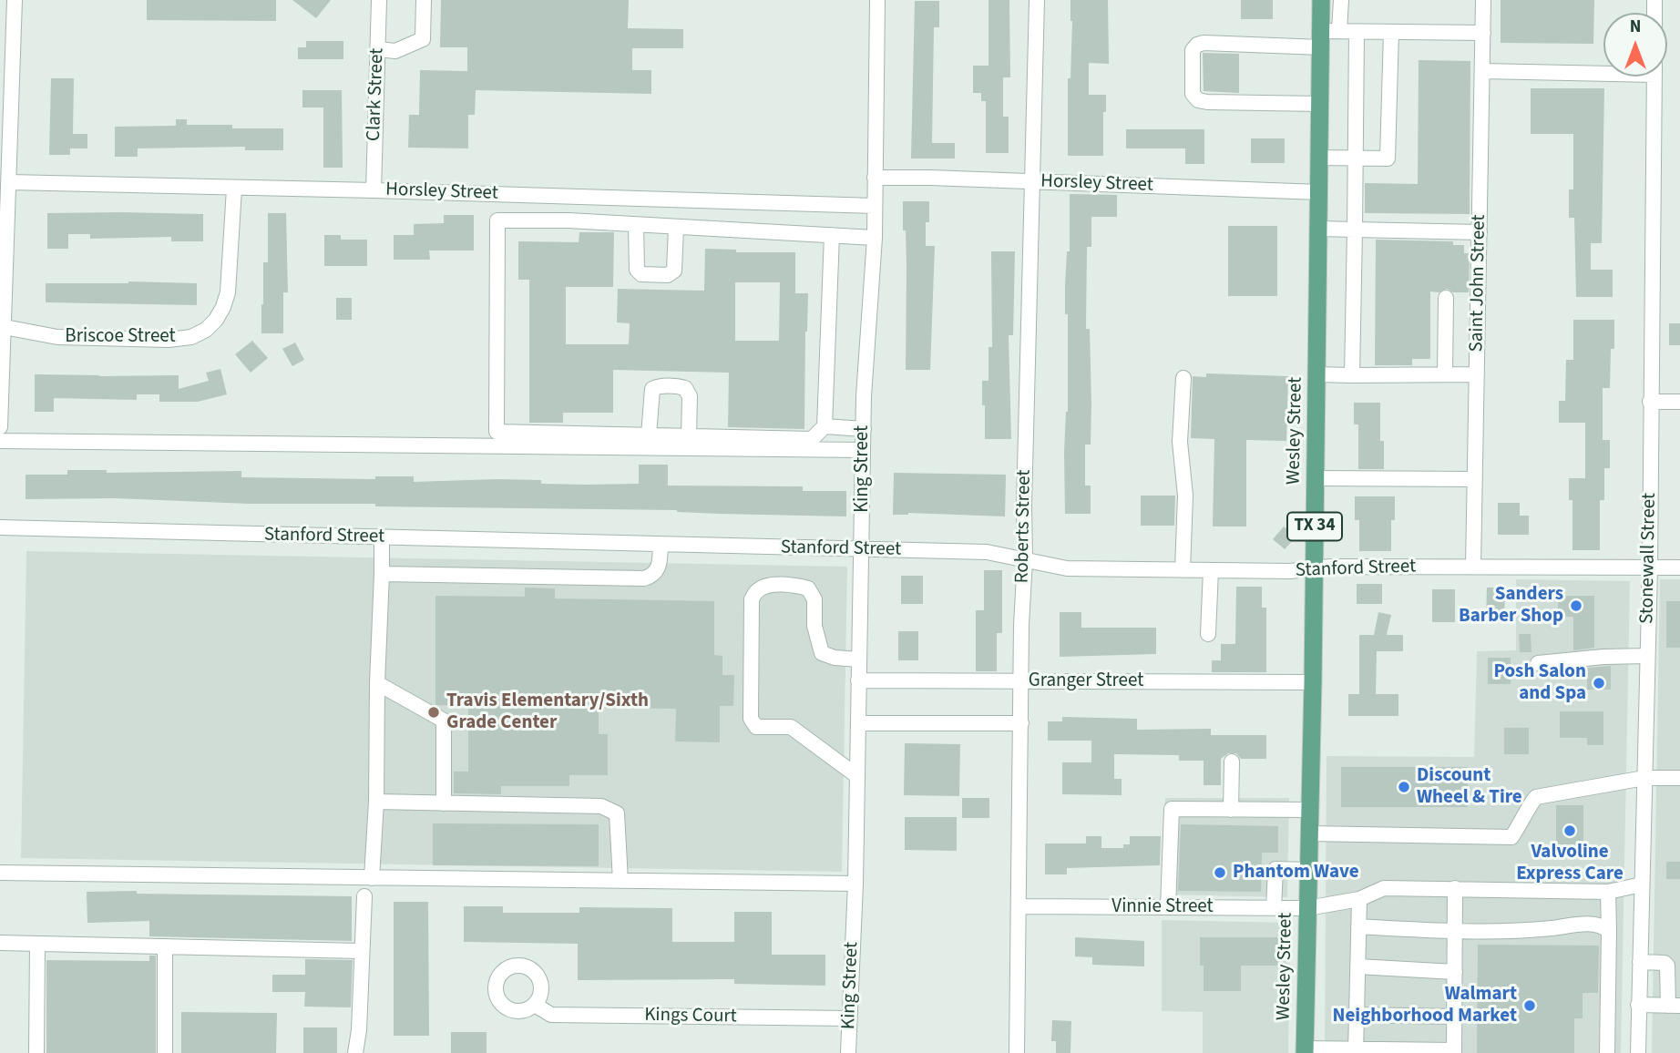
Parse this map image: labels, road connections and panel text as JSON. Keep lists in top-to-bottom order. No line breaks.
{"streets":{"main road":["Wesley Street","TX 34"],"street":["Clark Street","Horsley Street","Saint John Street","Briscoe Street","King Street","Roberts Street","Stanford Street","Stonewall Street","Granger Street","Vinnie Street","Kings Court"]},"crossings":[["Clark Street","Horsley Street"],["Horsley Street","Briscoe Street"],["Horsley Street","Wesley Street"],["Horsley Street","King Street"],["Horsley Street","Roberts Street"],["Saint John Street","Stanford Street"],["Wesley Street","Stanford Street"],["Wesley Street","Granger Street"],["Wesley Street","Vinnie Street"],["King Street","Stanford Street"],["King Street","Granger Street"],["King Street","Kings Court"],["Roberts Street","Stanford Street"],["Roberts Street","Granger Street"],["Roberts Street","Vinnie Street"],["Stanford Street","Stonewall Street"],["Stonewall Street","Vinnie Street"]],"places":["Sanders Barber Shop","Posh Salon and Spa","Travis Elementary/Sixth Grade Center","Discount Wheel & Tire","Valvoline Express Care","Phantom Wave","Walmart Neighborhood Market"],"north":"top"}
